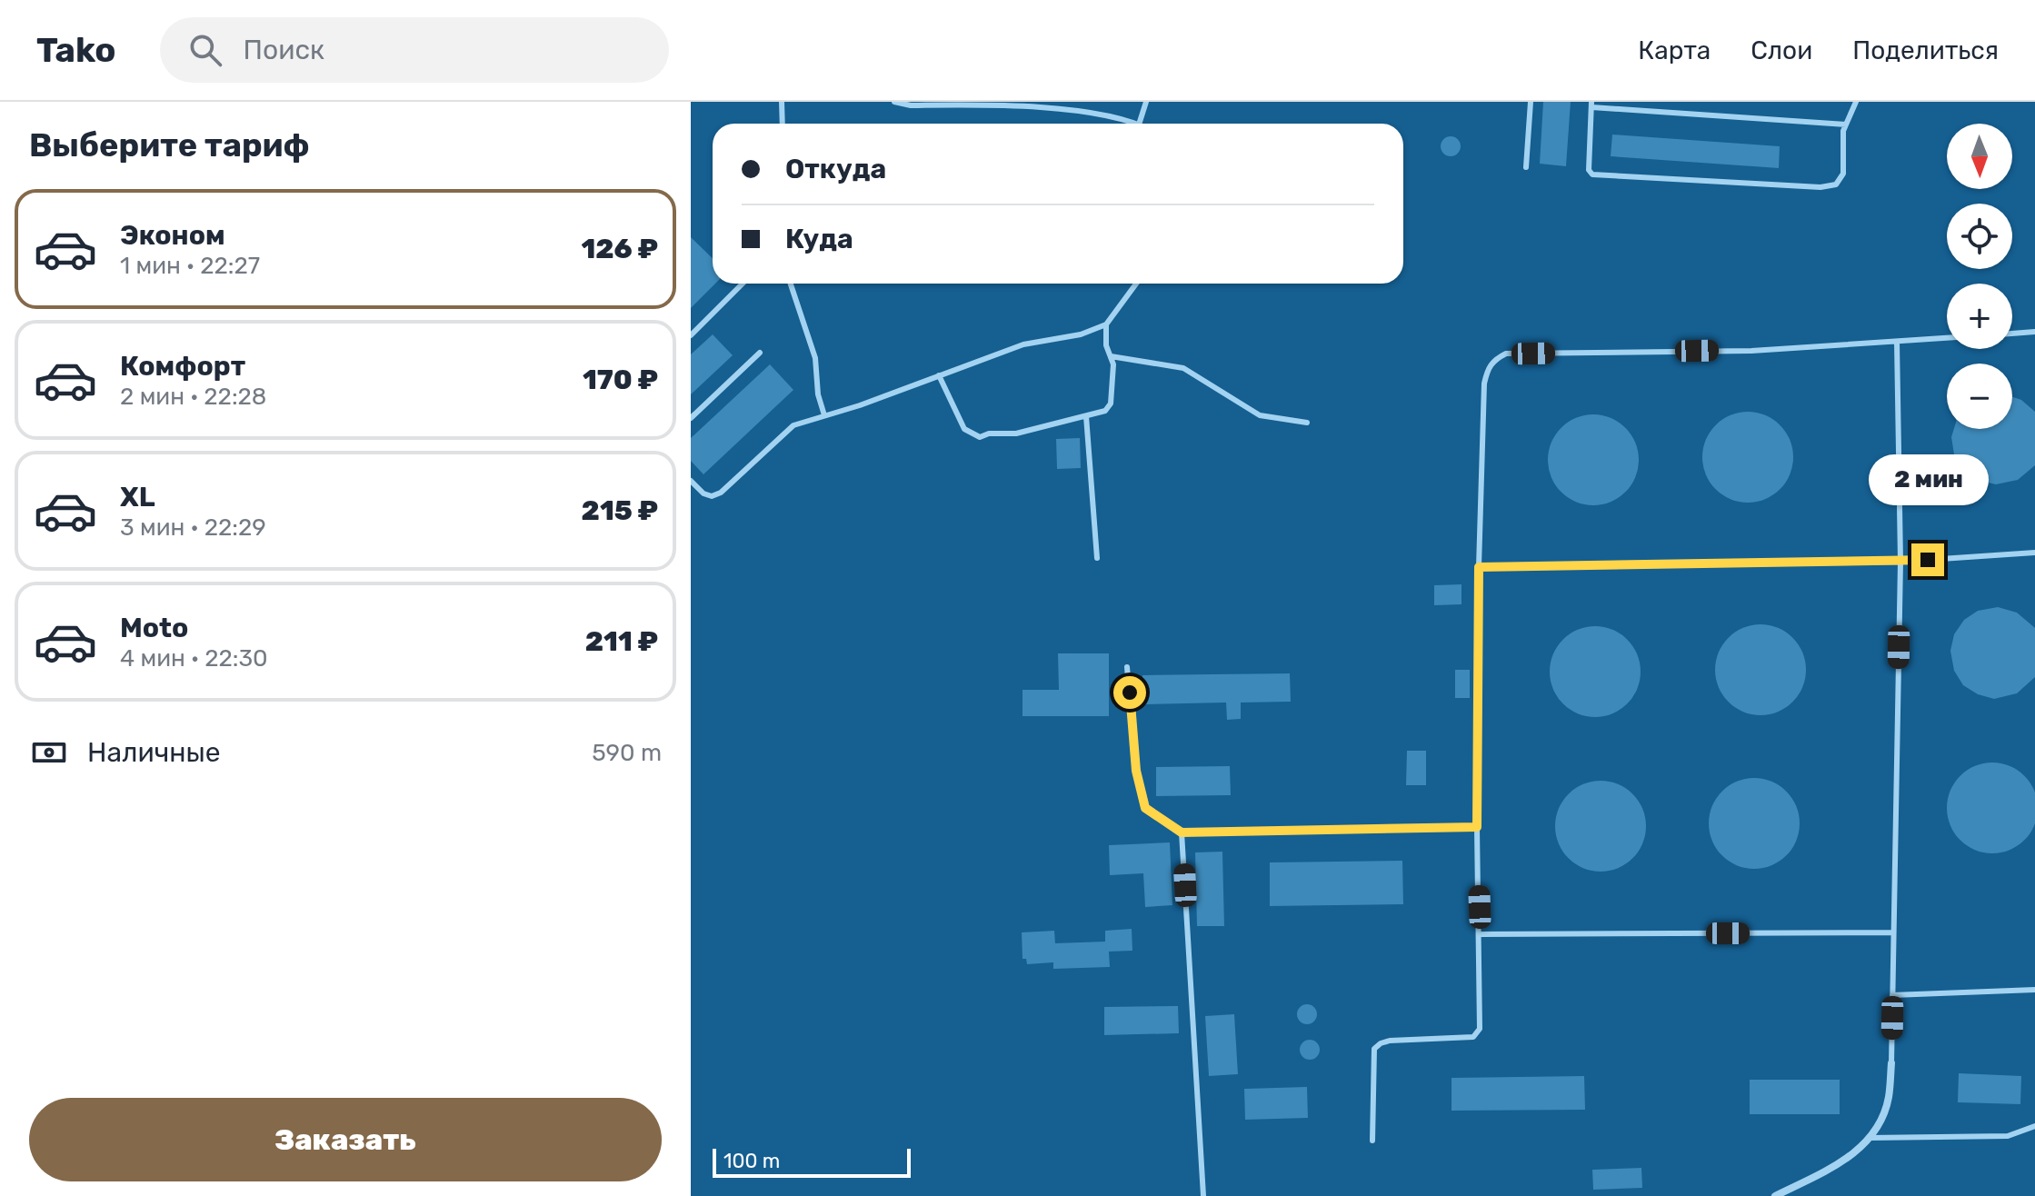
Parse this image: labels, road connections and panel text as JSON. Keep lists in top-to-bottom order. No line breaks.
{"scale_bar":"100 m","north":"bottom","page":{"header":"Tako","search":"Поиск","nav":["Карта","Слои","Поделиться"],"heading":"Выберите тариф","map_buttons":["+","−"],"banner":["Откуда","Куда"],"list":[{"name":"Эконом","note":"1 мин · 22:27","value":"126 ₽"},{"name":"Комфорт","note":"2 мин · 22:28","value":"170 ₽"},{"name":"XL","note":"3 мин · 22:29","value":"215 ₽"},{"name":"Moto","note":"4 мин · 22:30","value":"211 ₽"}],"bubble":"2 мин","pay":["Наличные","590 m"],"buttons":"Заказать","scale":"100 m"}}
